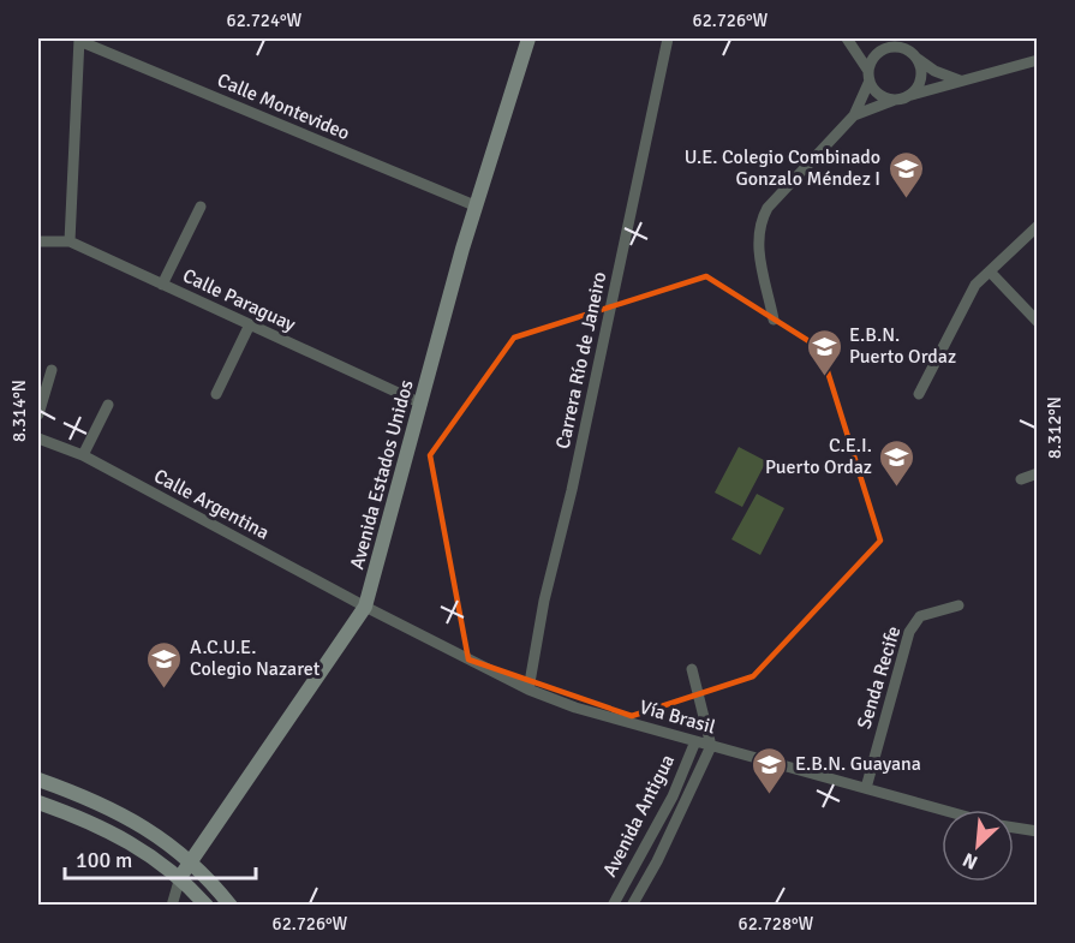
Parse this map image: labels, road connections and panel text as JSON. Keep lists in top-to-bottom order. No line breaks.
{"streets":{"street":["Calle Montevideo","Calle Paraguay","Carrera Río de Janeiro","Avenida Estados Unidos","Calle Argentina","Senda Recife","Vía Brasil","Avenida Antigua"]},"crossings":[["Calle Montevideo","Avenida Estados Unidos"],["Calle Paraguay","Avenida Estados Unidos"],["Carrera Río de Janeiro","Vía Brasil"],["Avenida Estados Unidos","Calle Argentina"],["Avenida Estados Unidos","Vía Brasil"],["Calle Argentina","Vía Brasil"],["Senda Recife","Vía Brasil"],["Vía Brasil","Avenida Antigua"]],"places":{"school or university":["U.E. Colegio Combinado Gonzalo Méndez I","E.B.N. Puerto Ordaz","C.E.I. Puerto Ordaz","A.C.U.E. Colegio Nazaret","E.B.N. Guayana"]},"scale_bar":"100 m","north":"bottom left","coordinates":["62.724°W","62.726°W","8.314°N","8.312°N","62.728°W"]}
